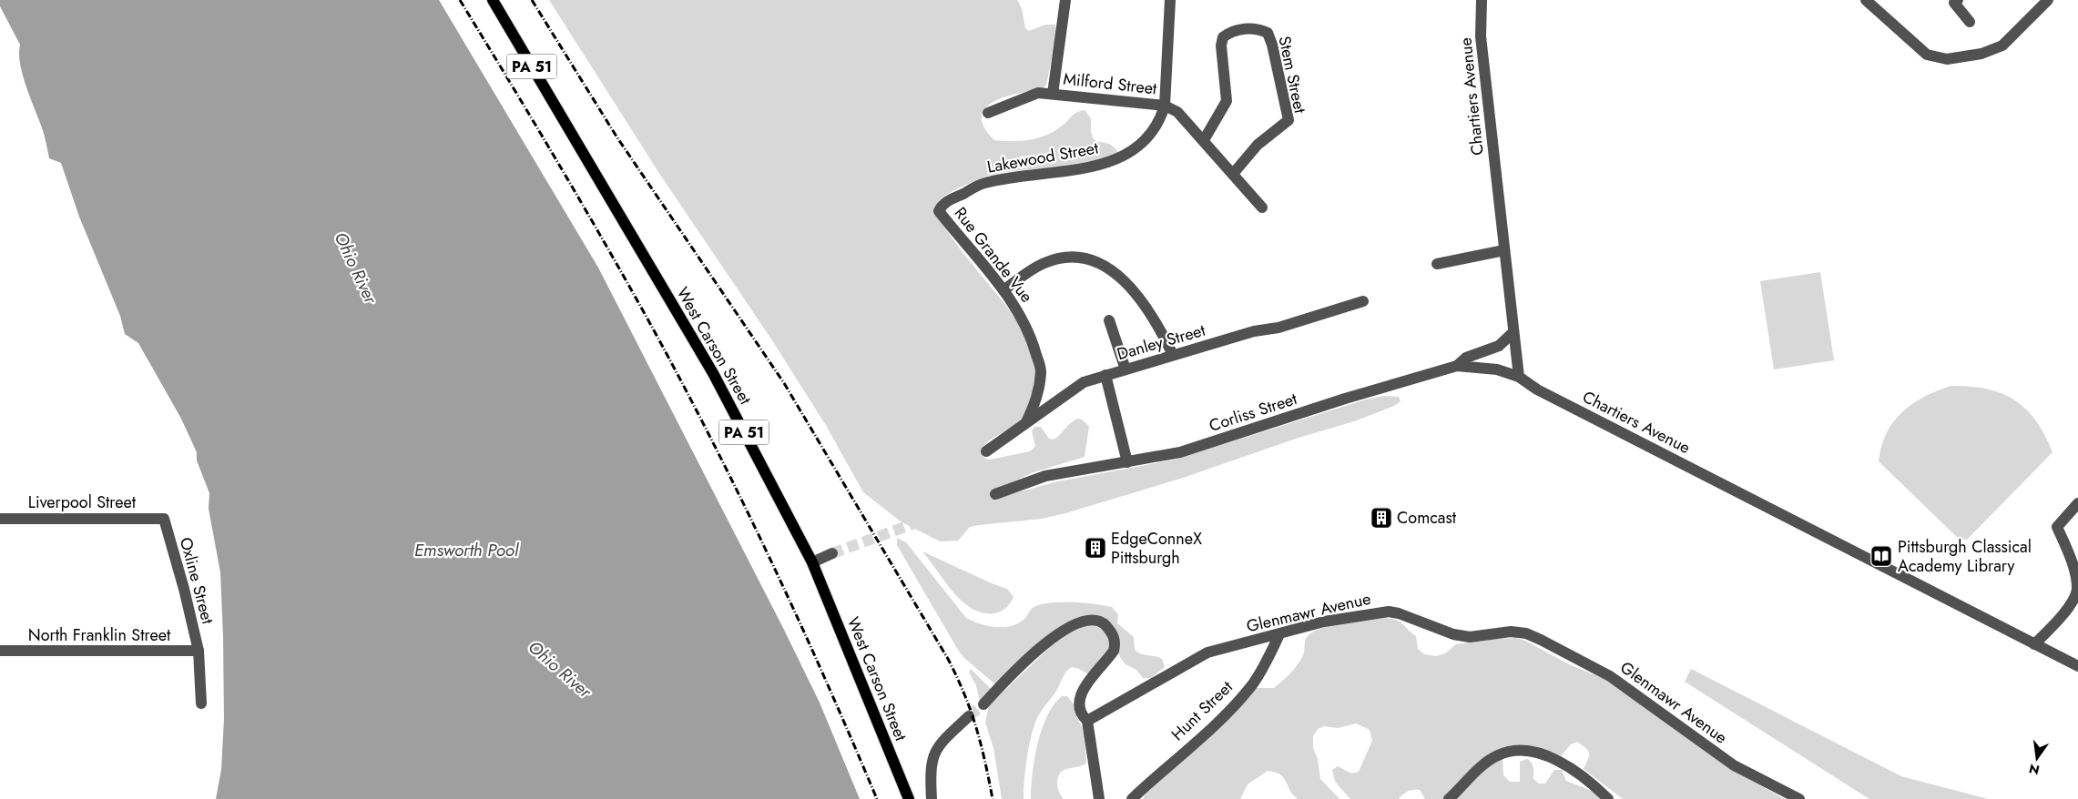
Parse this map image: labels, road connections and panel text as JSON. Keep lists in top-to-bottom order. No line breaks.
{"streets":{"main road":["PA 51","West Carson Street"],"street":["Stem Street","Milford Street","Chartiers Avenue","Lakewood Street","Rue Grande Vue","Danley Street","Corliss Street","Liverpool Street","Oxline Street","Glenmawr Avenue","North Franklin Street","Hunt Street"]},"crossings":[["Milford Street","Lakewood Street"],["Chartiers Avenue","Corliss Street"],["Lakewood Street","Rue Grande Vue"],["Rue Grande Vue","Danley Street"],["Liverpool Street","Oxline Street"],["Oxline Street","North Franklin Street"],["Glenmawr Avenue","Hunt Street"]],"water":["Ohio River","Emsworth Pool"],"places":{"building":["Comcast","EdgeConneX Pittsburgh"],"library":["Pittsburgh Classical Academy Library"]},"north":"bottom"}
